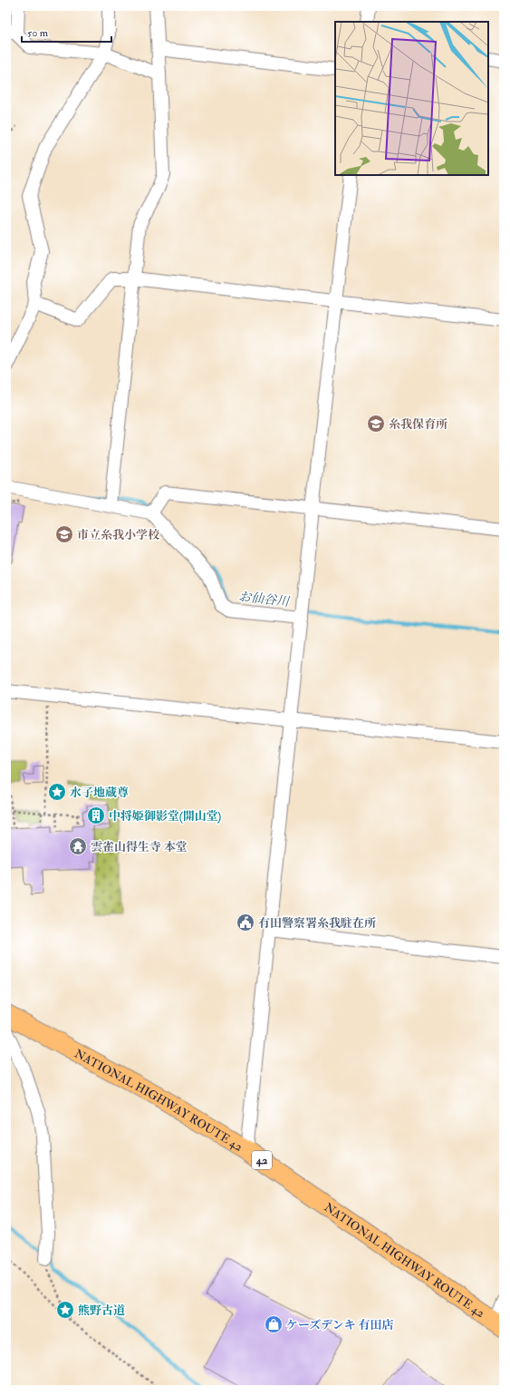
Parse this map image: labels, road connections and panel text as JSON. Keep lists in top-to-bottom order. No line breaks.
{"streets":{"highway":["NATIONAL HIGHWAY ROUTE 42","42"]},"water":["お仙谷川"],"places":{"school or university":["糸我保育所","市立糸我小学校"],"place":["水子地蔵尊","熊野古道"],"building":["中将姫御影堂(開山堂)"],"temple":["雲雀山得生寺 本堂"],"public building":["有田警察署糸我駐在所"],"shop":["ケーズデンキ 有田店"]},"scale_bar":"50 m"}
